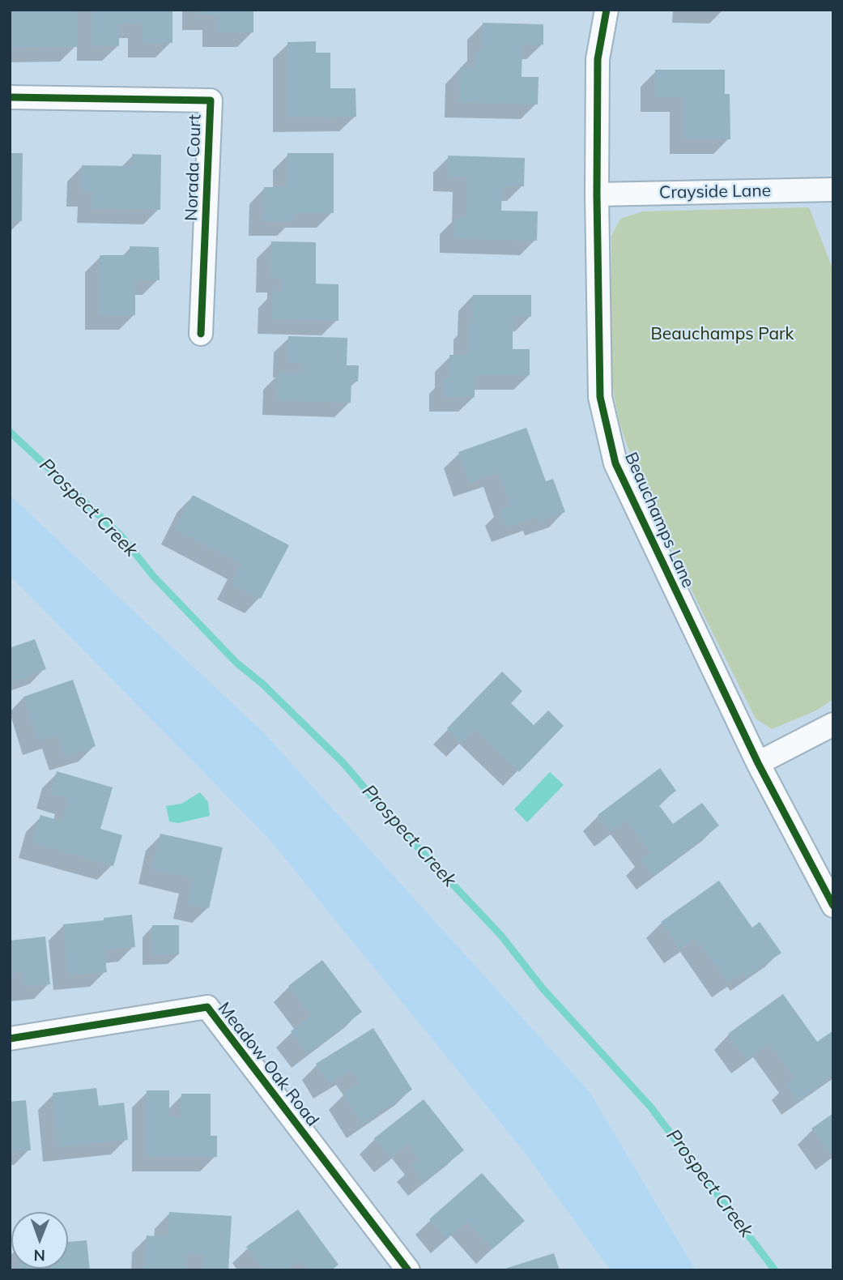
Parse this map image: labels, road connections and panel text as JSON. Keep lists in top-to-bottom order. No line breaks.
{"streets":{"street":["Norada Court","Crayside Lane","Beauchamps Lane","Meadow Oak Road"]},"crossings":[["Crayside Lane","Beauchamps Lane"]],"water":["Prospect Creek"],"parks":["Beauchamps Park"],"north":"bottom"}
